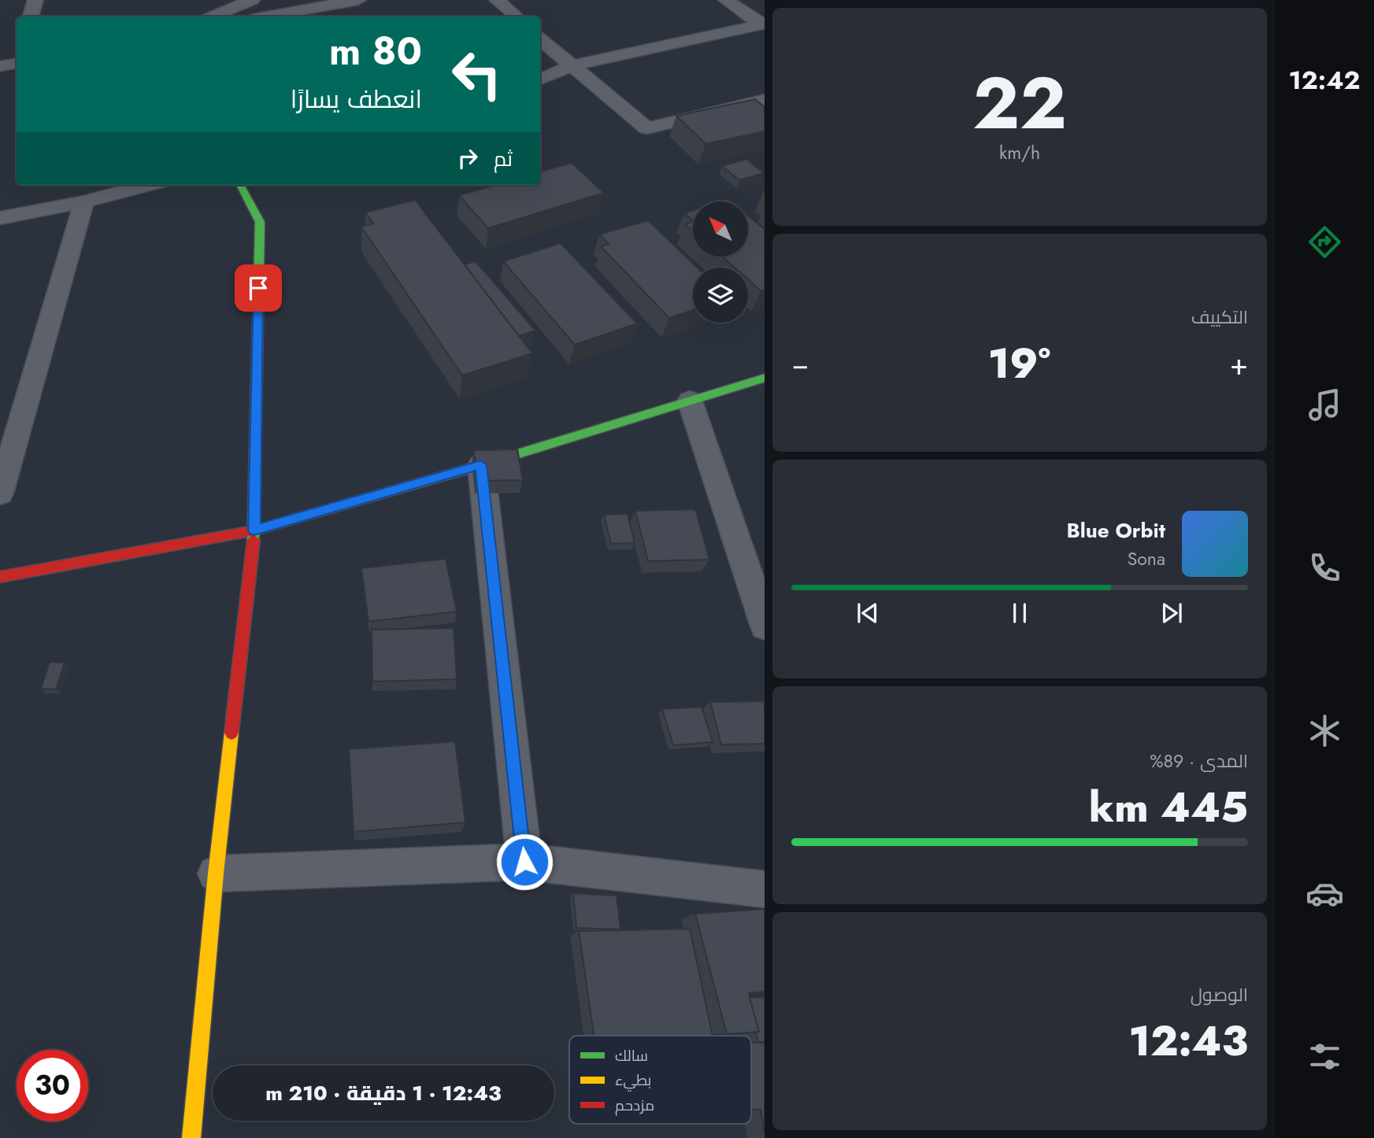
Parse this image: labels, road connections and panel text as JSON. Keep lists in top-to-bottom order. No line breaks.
{"legend":["سالك","بطيء","مزدحم"],"north":"top left","page":{"tabs":"12:42","tile":[["22","km/h"],"التكييف",["المدى · 89%","445 km"],["الوصول","12:43"]],"turn":["80 m","انعطف يسارًا"],"then":"ثم","heat":["−","19°","+"],"song":["Blue Orbit","Sona"],"limit":"30","trip":"12:43 · 1 دقيقة · 210 m"}}
